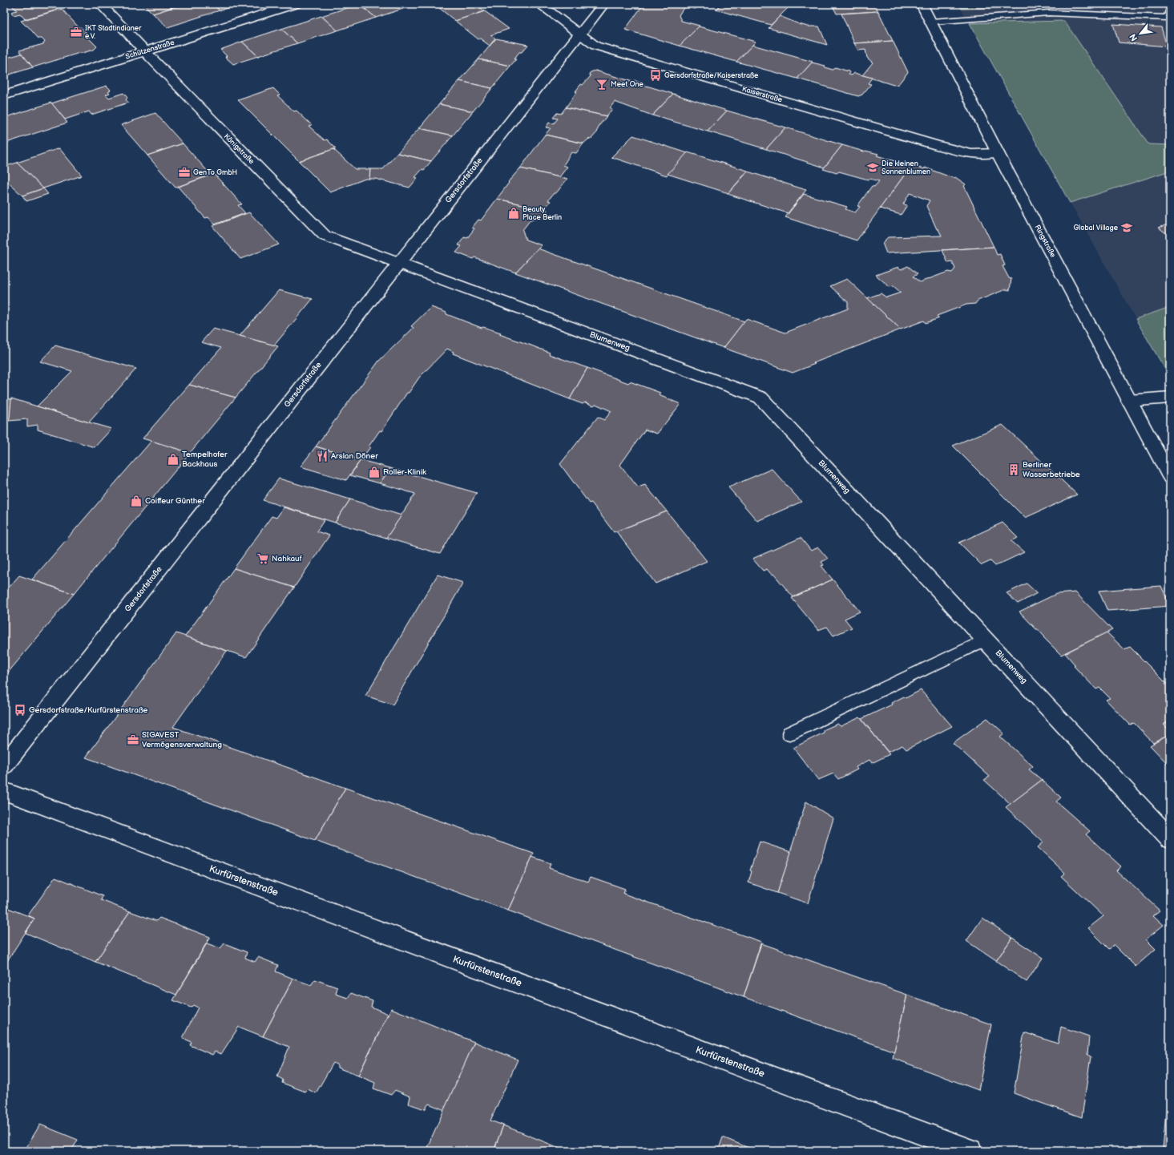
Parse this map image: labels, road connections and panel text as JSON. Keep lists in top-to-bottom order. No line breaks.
{"streets":{"street":["Schützenstraße","Kaiserstraße","Königstraße","Gersdorfstraße","Ringstraße","Blumenweg","Kurfürstenstraße"]},"crossings":[["Schützenstraße","Königstraße"],["Kaiserstraße","Gersdorfstraße"],["Kaiserstraße","Ringstraße"],["Königstraße","Gersdorfstraße"],["Königstraße","Blumenweg"],["Gersdorfstraße","Blumenweg"]],"places":{"office":["IKT Stadtindianer e.V.","GenTo GmbH","SIGAVEST Vermögensverwaltung"],"bus stop":["Gersdorfstraße/Kaiserstraße","Gersdorfstraße/Kurfürstenstraße"],"bar":["Meet One"],"school or university":["Die kleinen Sonnenblumen","Global Village"],"shop":["Beauty Place Berlin","Tempelhofer Backhaus","Roller-Klinik","Coiffeur Günther"],"restaurant":["Arslan Döner"],"building":["Berliner Wasserbetriebe"],"supermarket":["Nahkauf"]},"north":"bottom left"}
